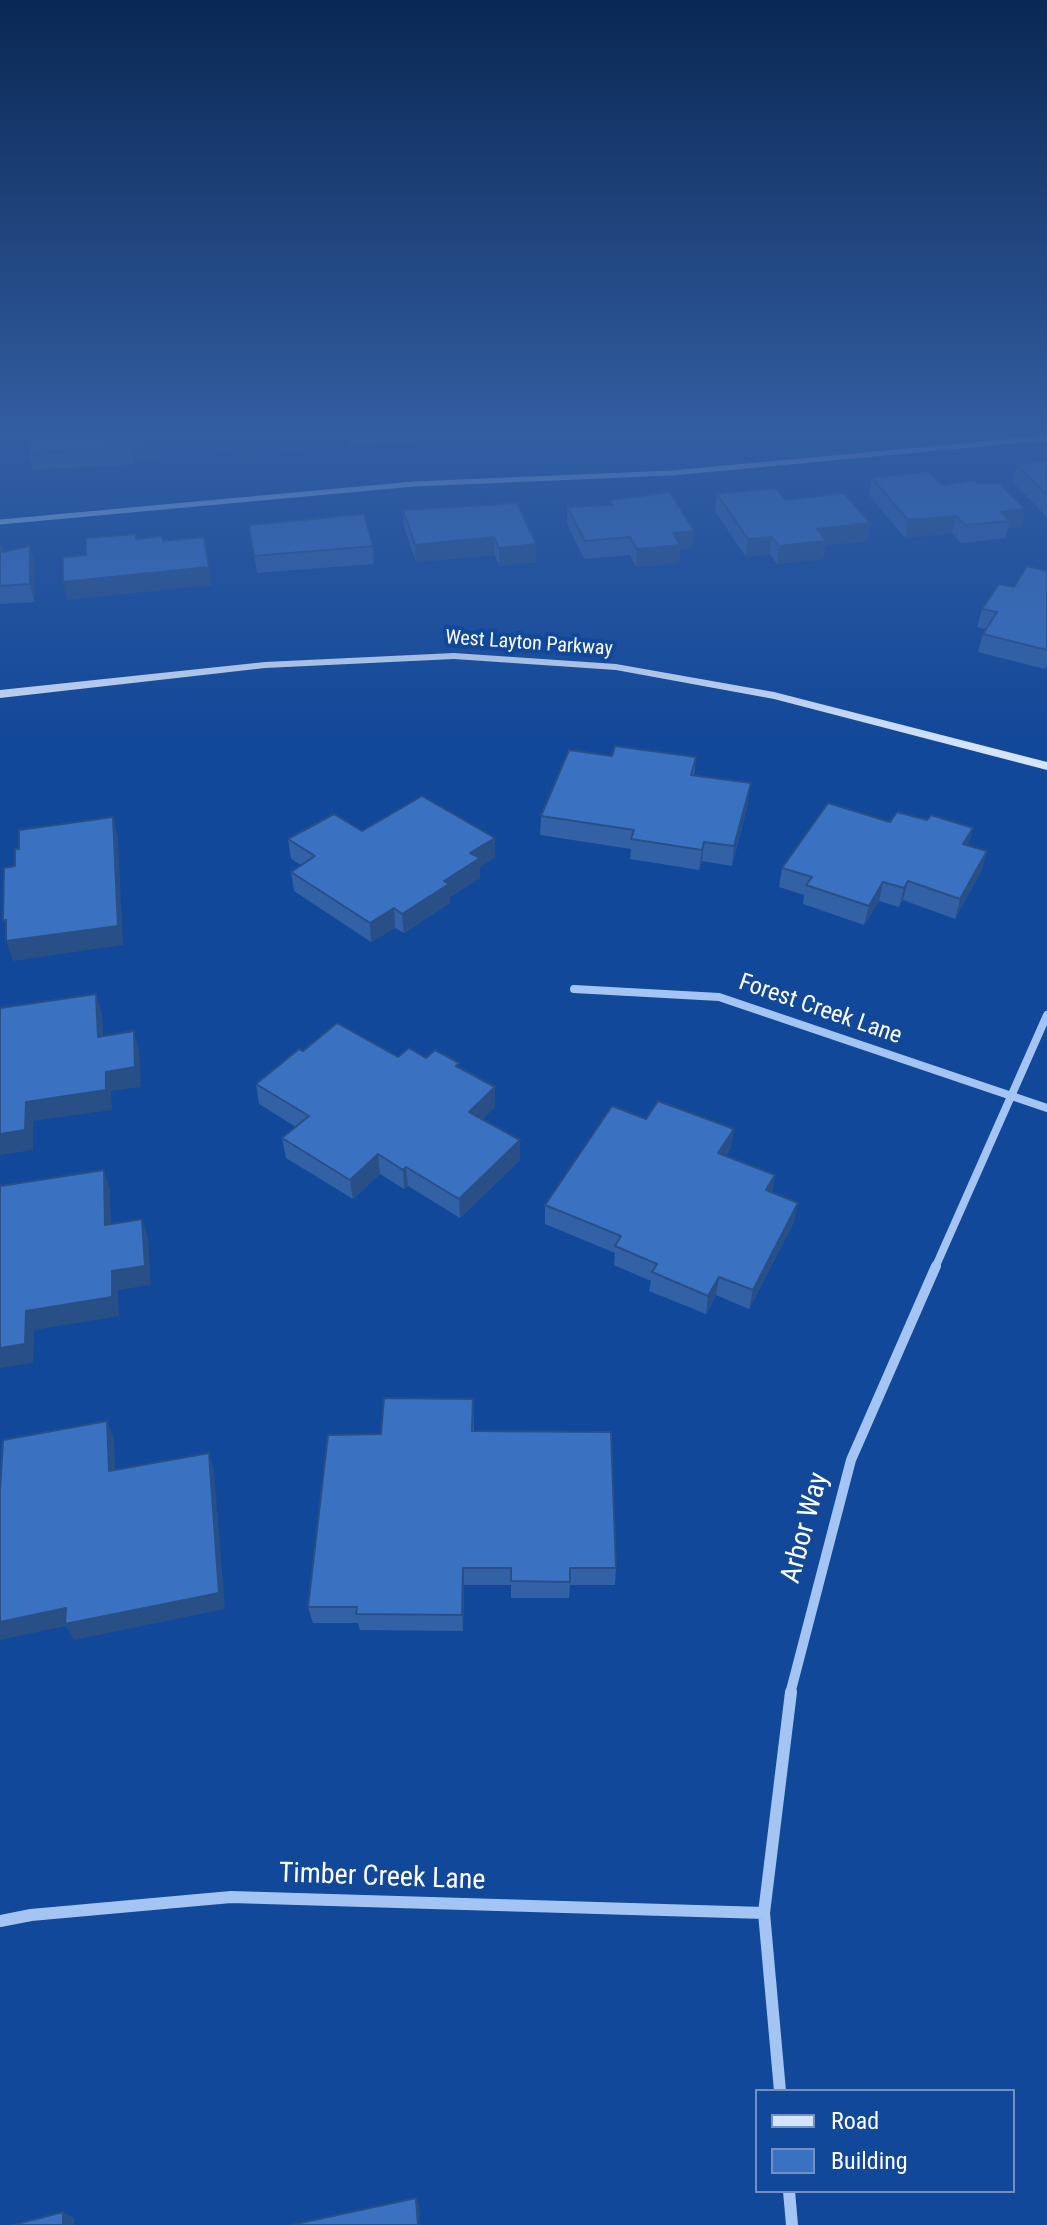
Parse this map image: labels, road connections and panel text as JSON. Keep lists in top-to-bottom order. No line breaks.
{"streets":{"main road":["West Layton Parkway"],"street":["Forest Creek Lane","Arbor Way","Timber Creek Lane"]},"crossings":[["Forest Creek Lane","Arbor Way"],["Arbor Way","Timber Creek Lane"]],"legend":["Road","Building"]}
